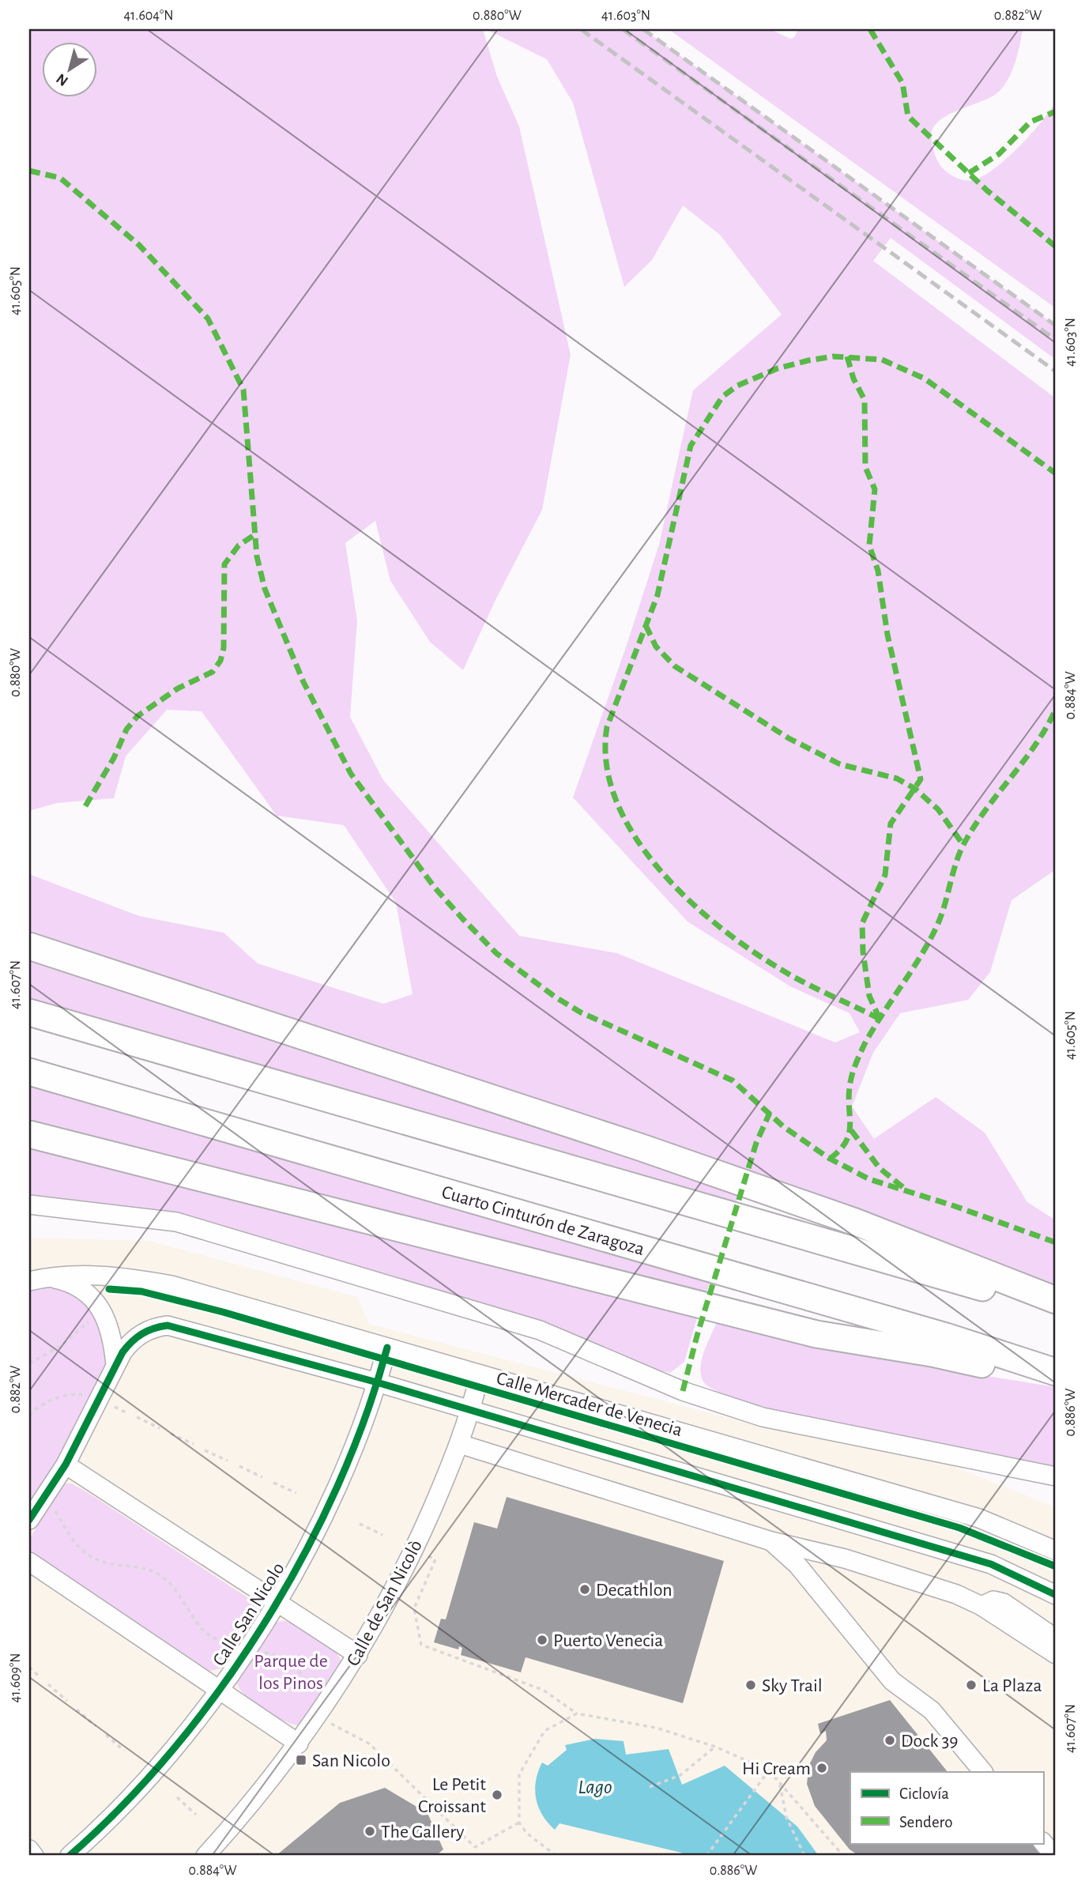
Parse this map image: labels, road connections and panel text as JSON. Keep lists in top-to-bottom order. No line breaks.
{"streets":{"highway":["Cuarto Cinturón de Zaragoza"],"street":["Calle Mercader de Venecia","Calle de San Nicolò","Calle San Nicolo"]},"crossings":[["Calle Mercader de Venecia","Calle de San Nicolò"],["Calle Mercader de Venecia","Calle San Nicolo"]],"water":["Lago"],"parks":["Parque de los Pinos"],"places":{"other":["Decathlon","Puerto Venecia","Sky Trail","La Plaza","Dock 39","Hi Cream","Le Petit Croissant","The Gallery"],"transit":["San Nicolo"]},"legend":["Ciclovía","Sendero"],"north":"bottom left","coordinates":["41.604°N","0.880°W","41.603°N","0.882°W","41.605°N","0.884°W","41.607°N","0.886°W","41.609°N"]}
